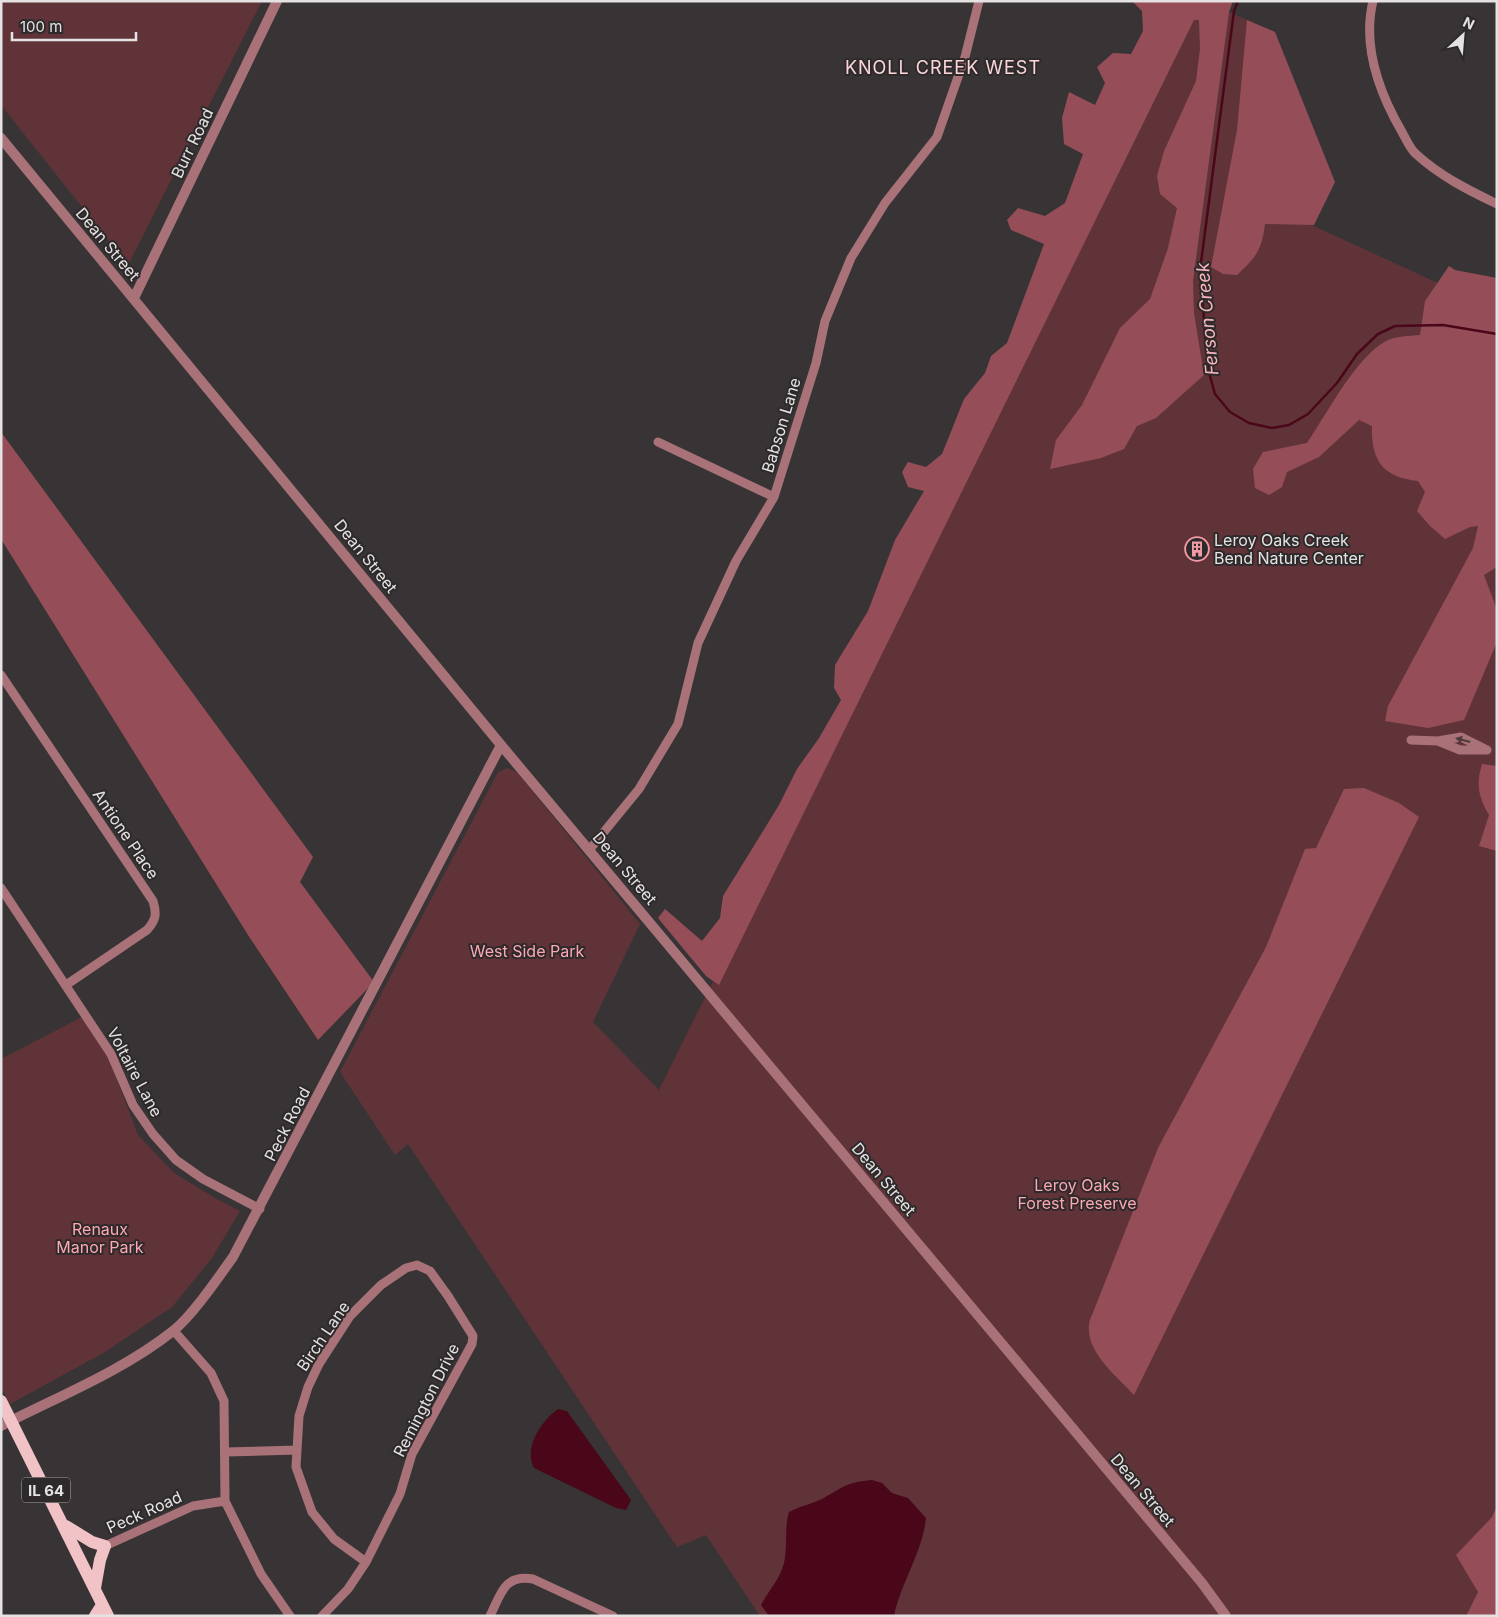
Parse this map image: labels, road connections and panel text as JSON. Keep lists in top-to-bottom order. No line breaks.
{"streets":{"main road":["IL 64"],"street":["Burr Road","Dean Street","Babson Lane","Antione Place","Voltaire Lane","Peck Road","Birch Lane","Remington Drive"]},"crossings":[["Burr Road","Dean Street"],["Dean Street","Babson Lane"],["Dean Street","Peck Road"],["Antione Place","Voltaire Lane"],["Voltaire Lane","Peck Road"],["Peck Road","IL 64"],["Birch Lane","Remington Drive"]],"districts":["KNOLL CREEK WEST"],"water":["Ferson Creek"],"parks":["West Side Park","Leroy Oaks Forest Preserve","Renaux Manor Park"],"places":{"building":["Leroy Oaks Creek Bend Nature Center"]},"scale_bar":"100 m","north":"top right"}
